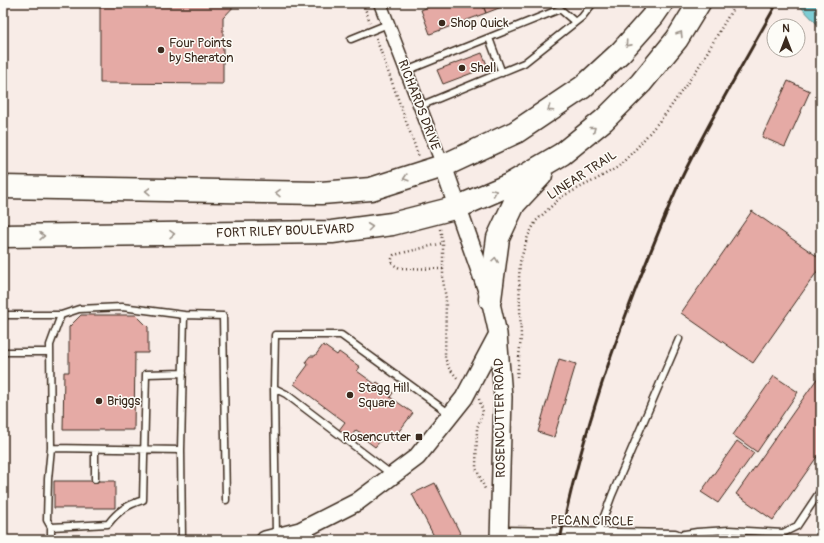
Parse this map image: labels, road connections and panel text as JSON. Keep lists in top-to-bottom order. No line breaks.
{"streets":{"highway":["FORT RILEY BOULEVARD"],"street":["RICHARDS DRIVE","ROSENCUTTER ROAD","PECAN CIRCLE"],"path":["LINEAR TRAIL"]},"crossings":[["RICHARDS DRIVE","FORT RILEY BOULEVARD"],["RICHARDS DRIVE","ROSENCUTTER ROAD"],["FORT RILEY BOULEVARD","ROSENCUTTER ROAD"],["ROSENCUTTER ROAD","PECAN CIRCLE"]],"places":{"other":["Shop Quick","Four Points by Sheraton","Shell","Stagg Hill Square","Briggs"],"transit":["Rosencutter"]},"north":"top"}
